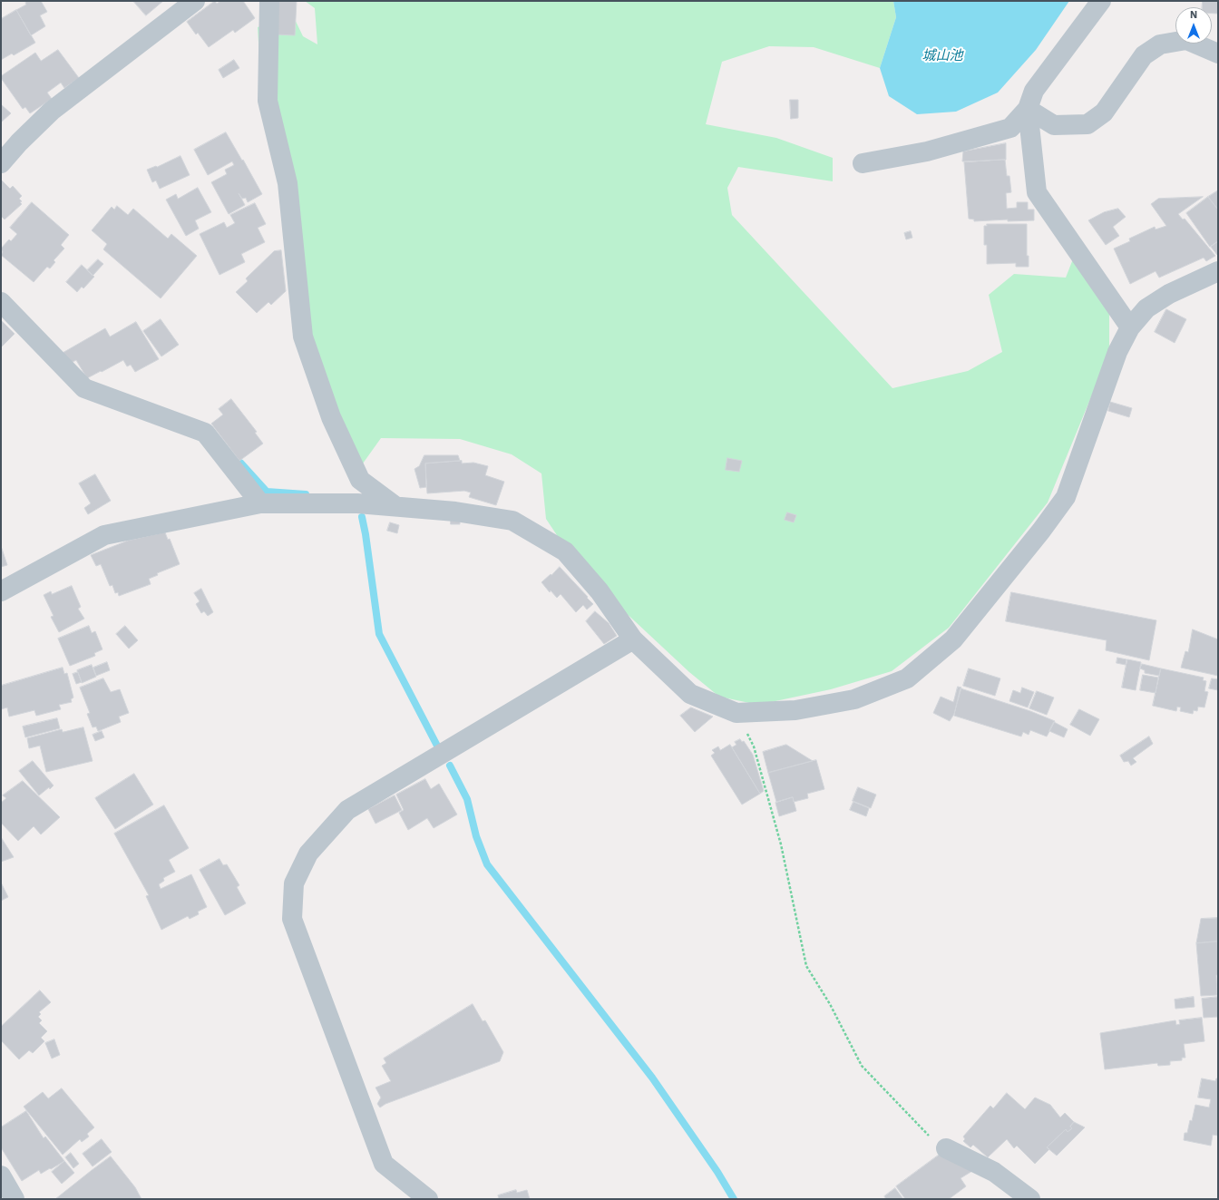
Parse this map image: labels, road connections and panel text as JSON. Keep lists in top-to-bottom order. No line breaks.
{"water":["城山池"],"north":"top"}
